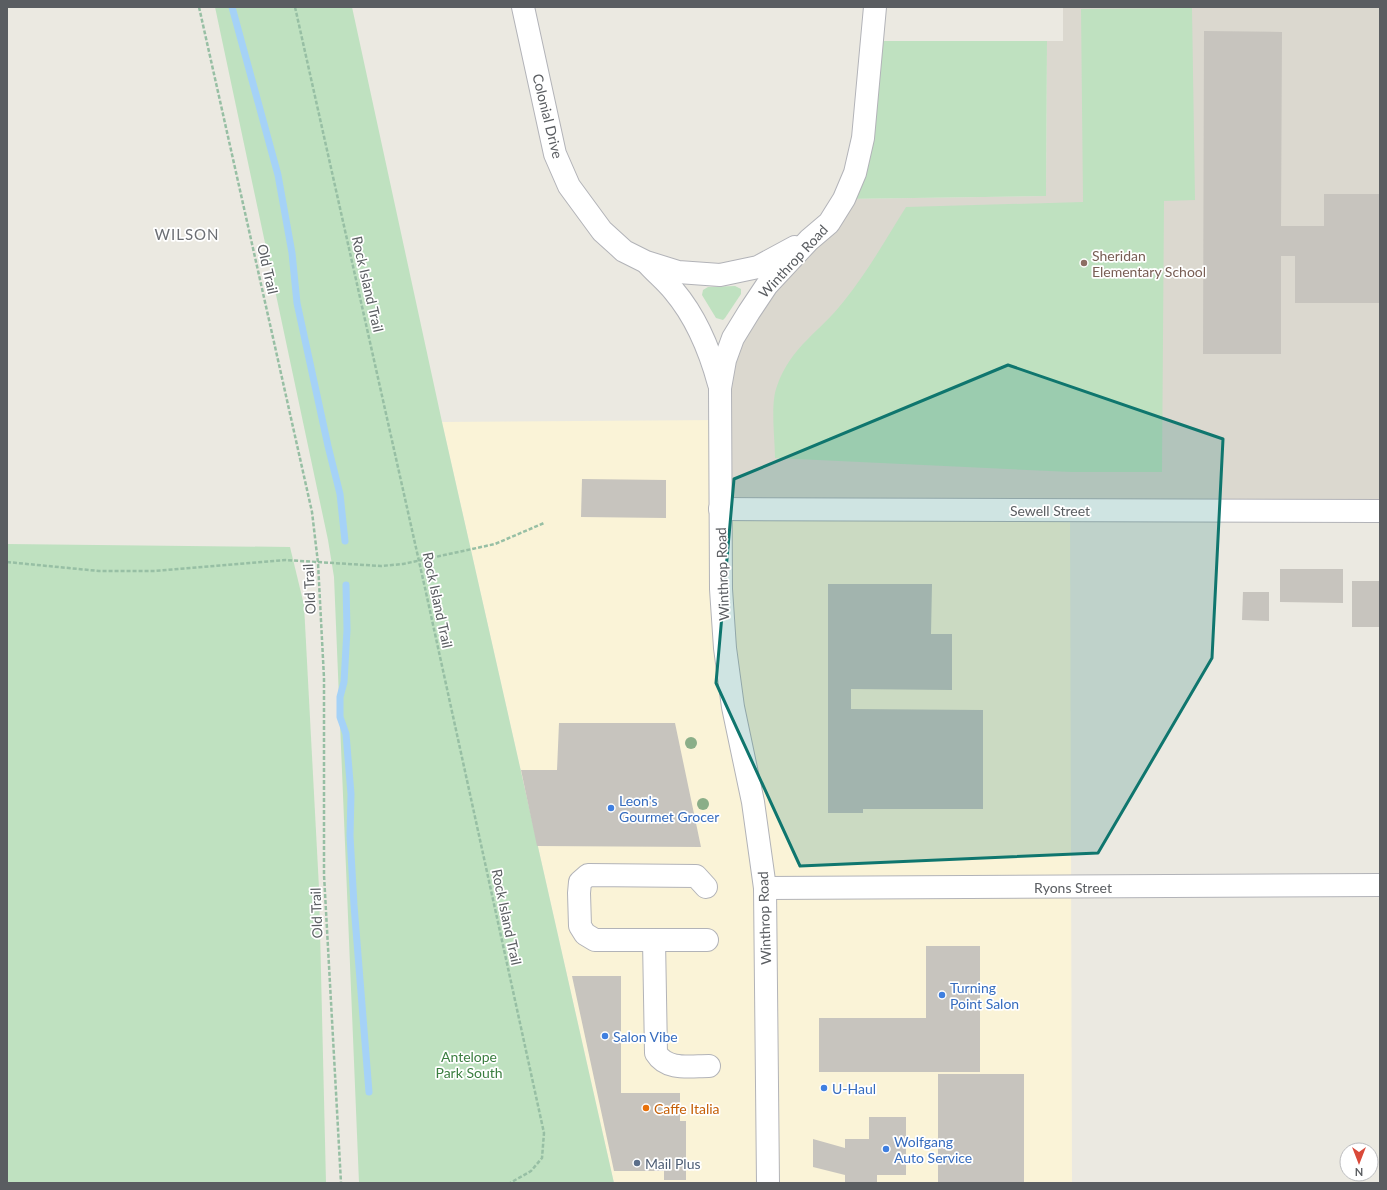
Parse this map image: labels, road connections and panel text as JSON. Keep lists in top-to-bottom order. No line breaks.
{"streets":{"street":["Colonial Drive","Winthrop Road","Sewell Street","Ryons Street"],"path":["Old Trail","Rock Island Trail"]},"crossings":[["Colonial Drive","Winthrop Road"],["Winthrop Road","Sewell Street"],["Winthrop Road","Ryons Street"]],"districts":["WILSON"],"parks":["Antelope Park South"],"places":["Sheridan Elementary School","Leon's Gourmet Grocer","Turning Point Salon","Salon Vibe","U-Haul","Caffe Italia","Wolfgang Auto Service","Mail Plus"],"north":"bottom"}
